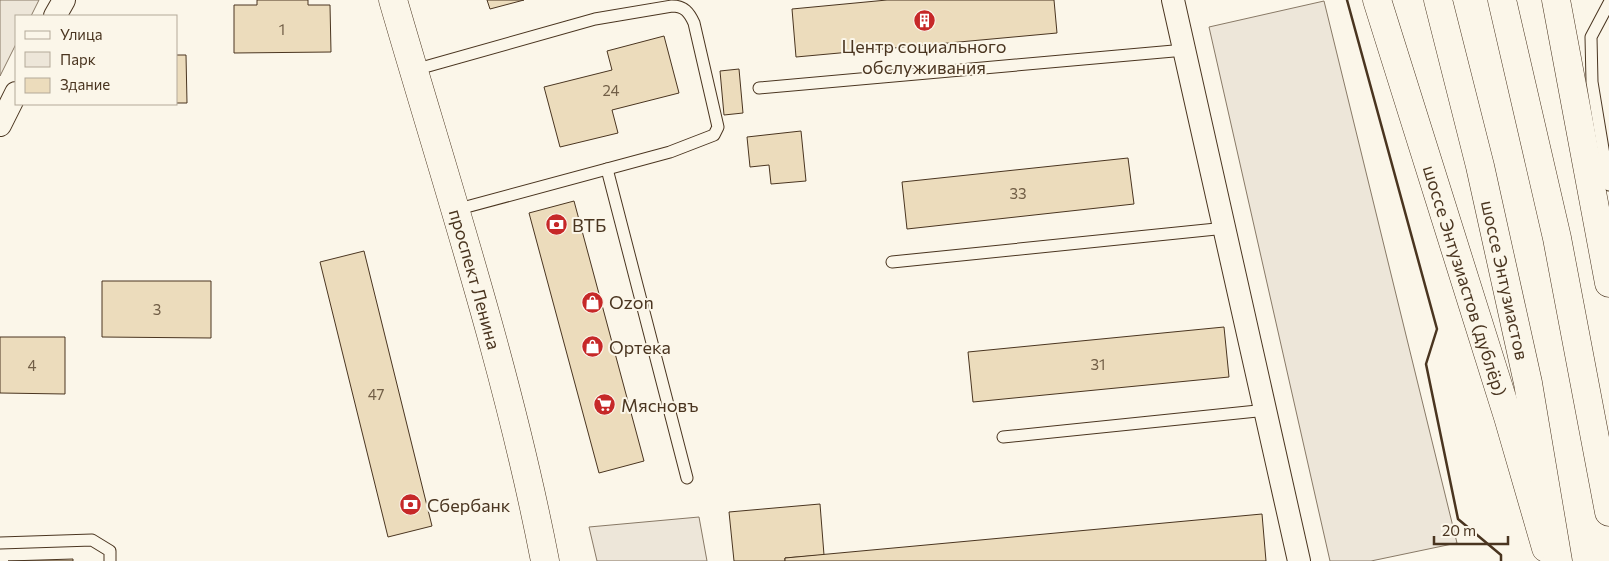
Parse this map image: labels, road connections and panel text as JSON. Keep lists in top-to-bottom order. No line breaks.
{"streets":{"main road":["проспект Ленина","шоссе Энтузиастов","шоссе Энтузиастов (дублёр)"]},"places":{"building":["Центр социального обслуживания"],"bank":["ВТБ","Сбербанк"],"shop":["Ozon","Ортека"],"supermarket":["Мясновъ"]},"house_numbers":["1","24","33","3","31","4","47"],"legend":["Улица","Парк","Здание"],"scale_bar":"20 m"}
